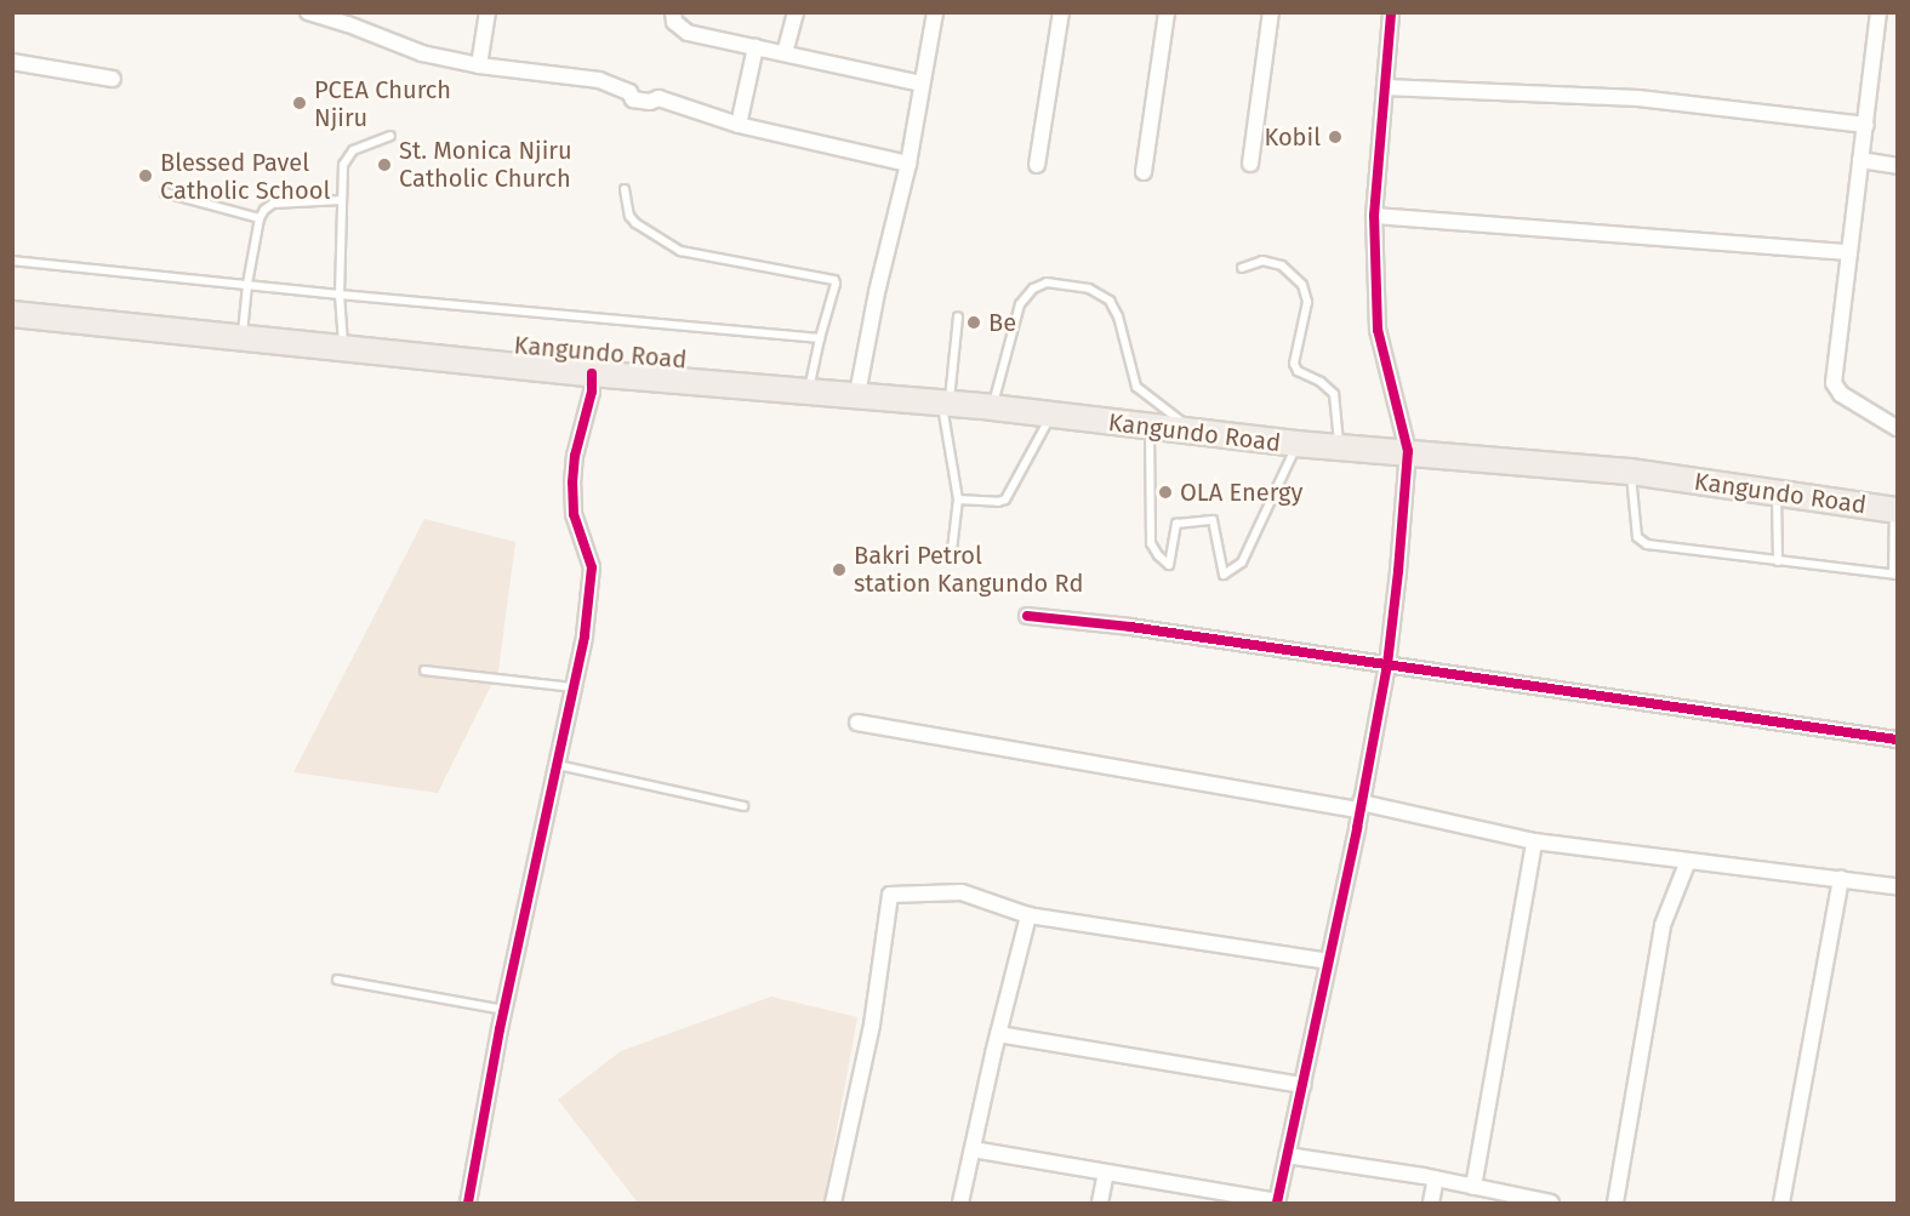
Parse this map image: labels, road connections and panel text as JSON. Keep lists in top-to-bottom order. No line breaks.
{"streets":{"highway":["Kangundo Road"]},"places":["PCEA Church Njiru","Kobil","St. Monica Njiru Catholic Church","Blessed Pavel Catholic School","Be","OLA Energy","Bakri Petrol station Kangundo Rd"]}
